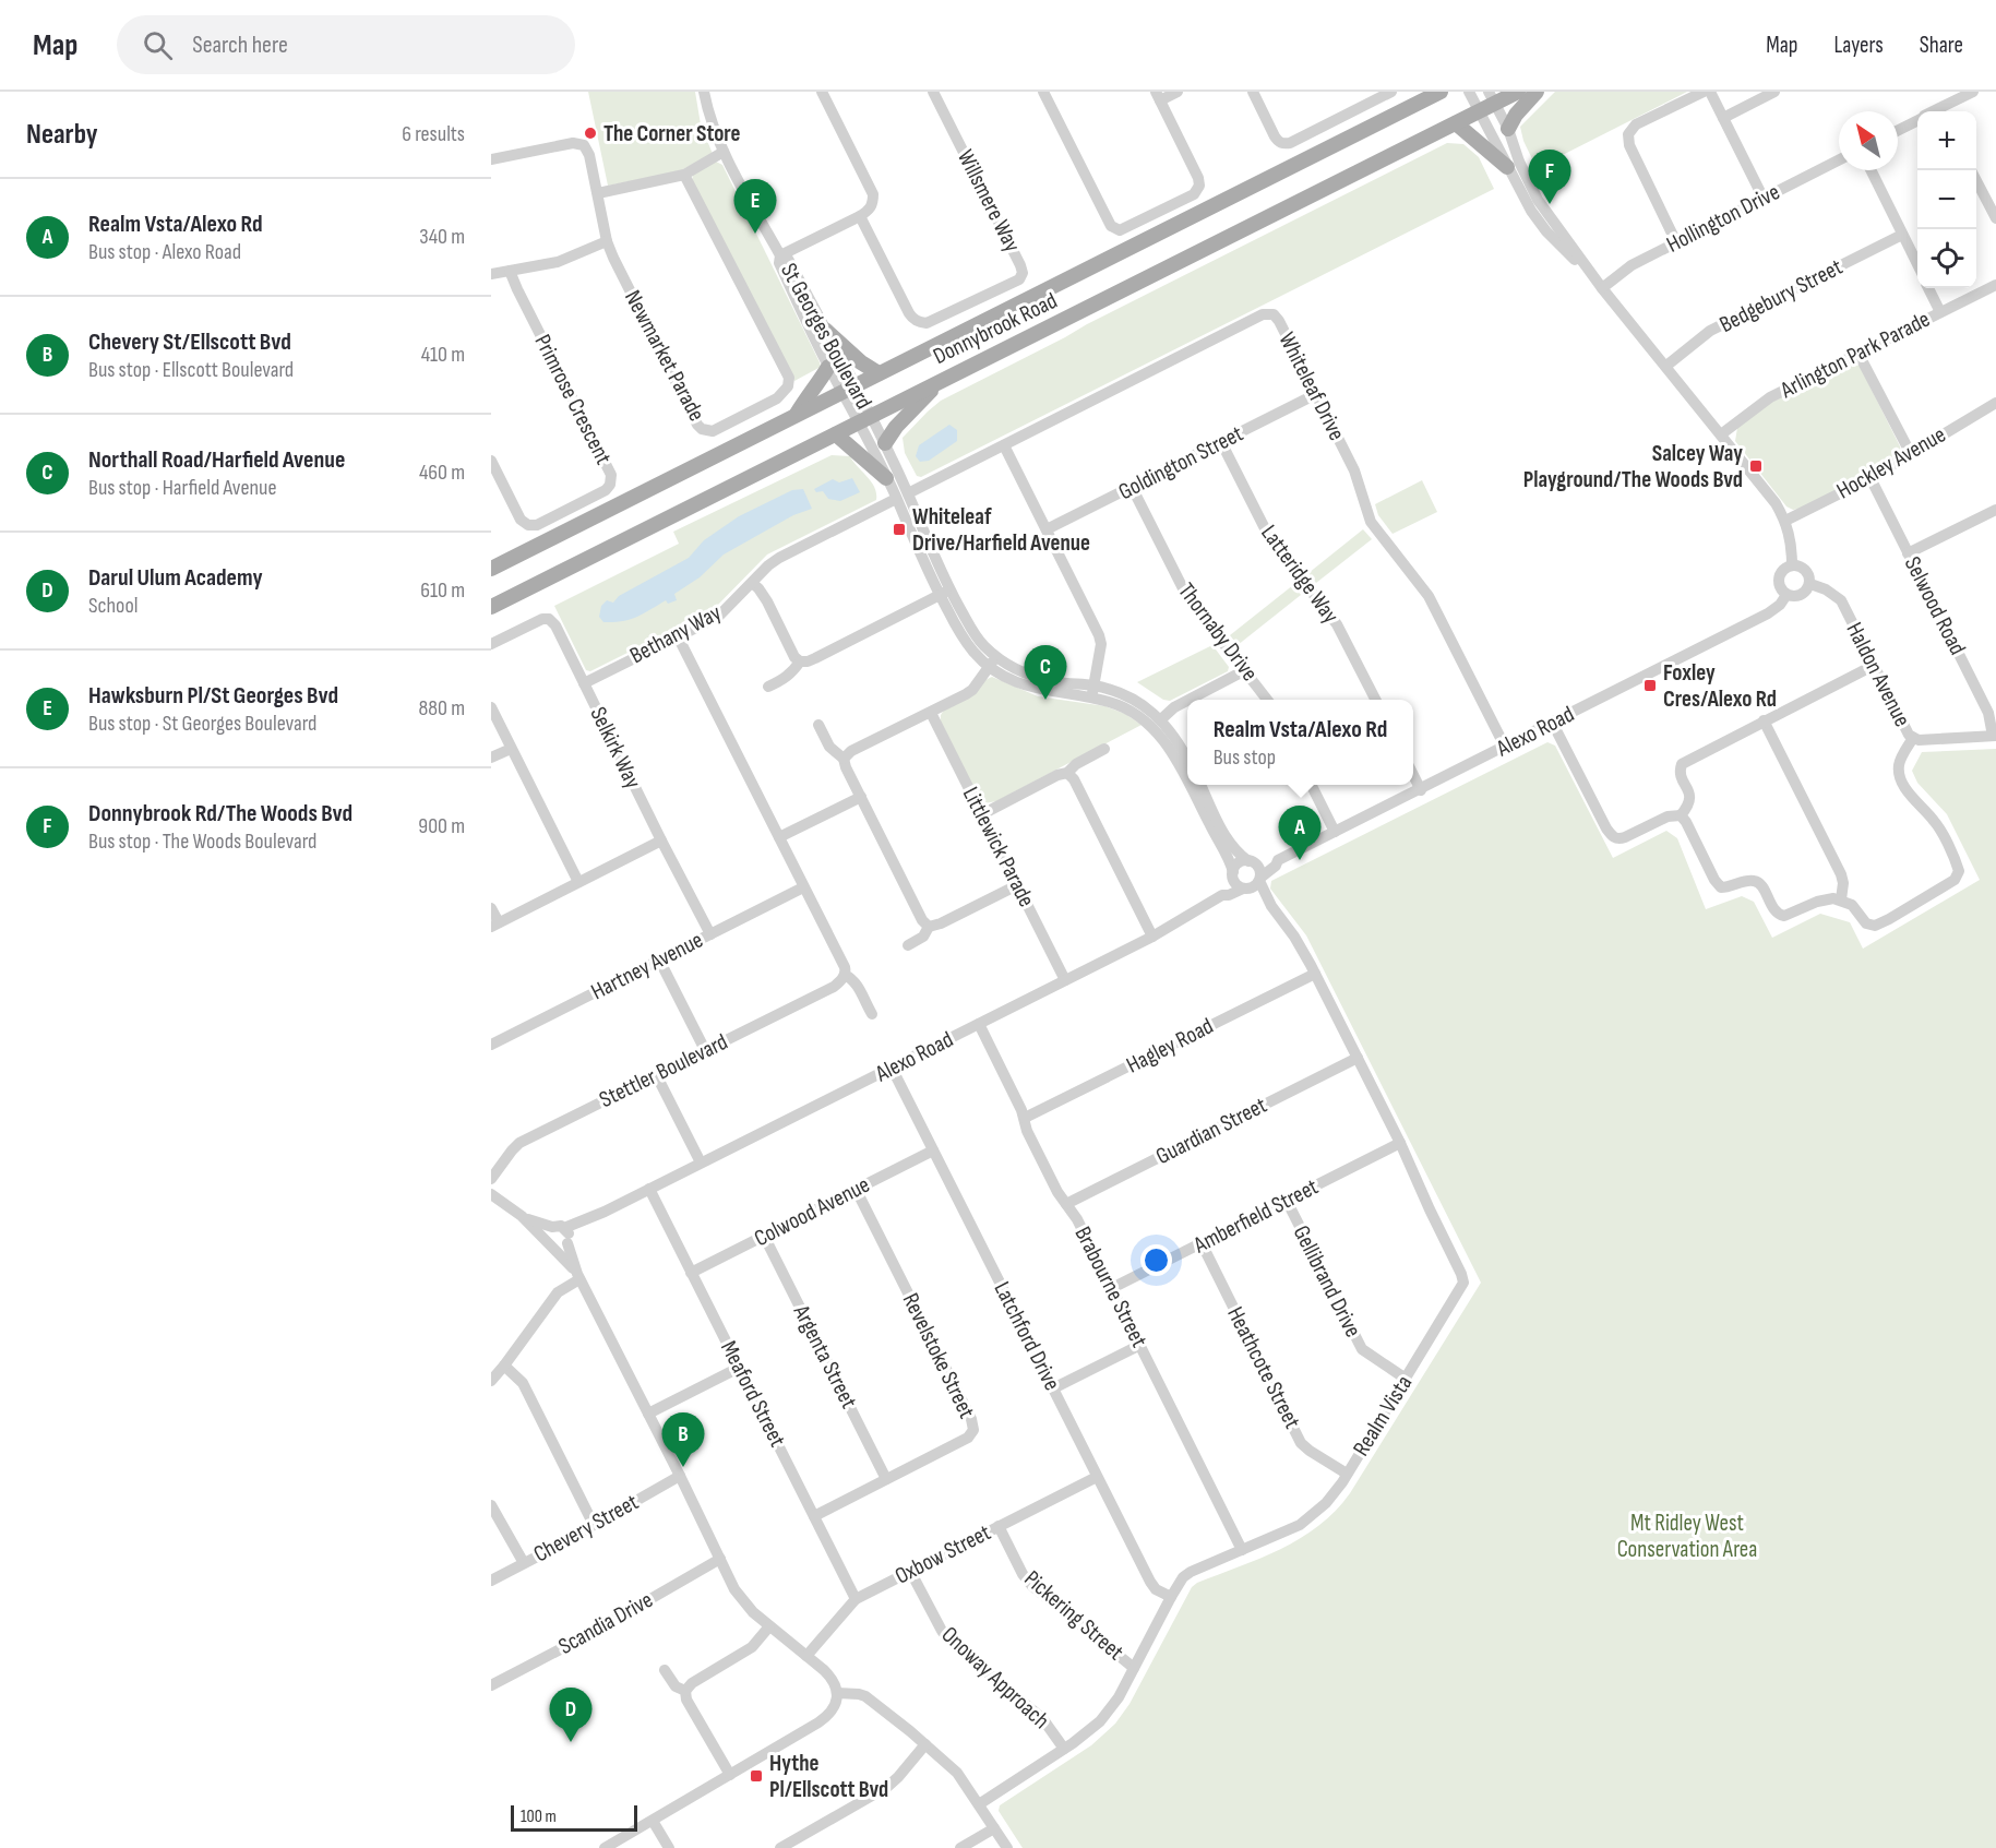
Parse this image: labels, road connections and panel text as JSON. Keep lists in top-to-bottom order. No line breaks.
{"streets":{"main road":["Donnybrook Road"],"street":["Willsmere Way","Hollington Drive","Bedgebury Street","St Georges Boulevard","Arlington Park Parade","Newmarket Parade","Whiteleaf Drive","Primrose Crescent","Goldington Street","Hockley Avenue","Latteridge Way","Selwood Road","Thornaby Drive","Bethany Way","Haldon Avenue","Alexo Road","Selkirk Way","Littlewick Parade","Hartney Avenue","Hagley Road","Stettler Boulevard","Guardian Street","Colwood Avenue","Amberfield Street","Gellibrand Drive","Brabourne Street","Latchford Drive","Revelstoke Street","Argenta Street","Heathcote Street","Meaford Street","Realm Vista","Chevery Street","Oxbow Street","Pickering Street","Scandia Drive","Onoway Approach"]},"crossings":[["Donnybrook Road","St Georges Boulevard"],["Whiteleaf Drive","Goldington Street"],["Whiteleaf Drive","Alexo Road"],["Goldington Street","Latteridge Way"],["Goldington Street","Thornaby Drive"],["Hockley Avenue","Selwood Road"],["Selwood Road","Haldon Avenue"],["Bethany Way","Selkirk Way"],["Haldon Avenue","Alexo Road"],["Alexo Road","Littlewick Parade"],["Alexo Road","Brabourne Street"],["Alexo Road","Latchford Drive"],["Alexo Road","Meaford Street"],["Alexo Road","Realm Vista"],["Selkirk Way","Hartney Avenue"],["Hagley Road","Brabourne Street"],["Hagley Road","Realm Vista"],["Guardian Street","Brabourne Street"],["Guardian Street","Realm Vista"],["Colwood Avenue","Latchford Drive"],["Colwood Avenue","Revelstoke Street"],["Colwood Avenue","Argenta Street"],["Colwood Avenue","Meaford Street"],["Amberfield Street","Gellibrand Drive"],["Amberfield Street","Brabourne Street"],["Amberfield Street","Heathcote Street"],["Amberfield Street","Realm Vista"],["Gellibrand Drive","Realm Vista"],["Brabourne Street","Realm Vista"],["Latchford Drive","Realm Vista"],["Latchford Drive","Oxbow Street"],["Revelstoke Street","Argenta Street"],["Revelstoke Street","Meaford Street"],["Heathcote Street","Realm Vista"],["Meaford Street","Oxbow Street"],["Realm Vista","Pickering Street"],["Realm Vista","Onoway Approach"],["Oxbow Street","Pickering Street"],["Oxbow Street","Onoway Approach"]],"parks":["Mt Ridley West Conservation Area"],"places":{"other":["The Corner Store"],"transit":["Salcey Way Playground/The Woods Bvd","Whiteleaf Drive/Harfield Avenue","Foxley Cres/Alexo Rd","Hythe Pl/Ellscott Bvd"]},"scale_bar":"100 m","north":"top left","page":{"header":"Map","search":"Search here","nav":["Map","Layers","Share"],"heading":["Nearby","6 results"],"map_buttons":["+","−"],"pins":["F","E","C","A","B","D"],"list":[{"mark":"A","name":"Realm Vsta/Alexo Rd","note":"Bus stop · Alexo Road","value":"340 m"},{"mark":"B","name":"Chevery St/Ellscott Bvd","note":"Bus stop · Ellscott Boulevard","value":"410 m"},{"mark":"C","name":"Northall Road/Harfield Avenue","note":"Bus stop · Harfield Avenue","value":"460 m"},{"mark":"D","name":"Darul Ulum Academy","note":"School","value":"610 m"},{"mark":"E","name":"Hawksburn Pl/St Georges Bvd","note":"Bus stop · St Georges Boulevard","value":"880 m"},{"mark":"F","name":"Donnybrook Rd/The Woods Bvd","note":"Bus stop · The Woods Boulevard","value":"900 m"}],"popup":["Realm Vsta/Alexo Rd","Bus stop"],"scale":"100 m"}}
